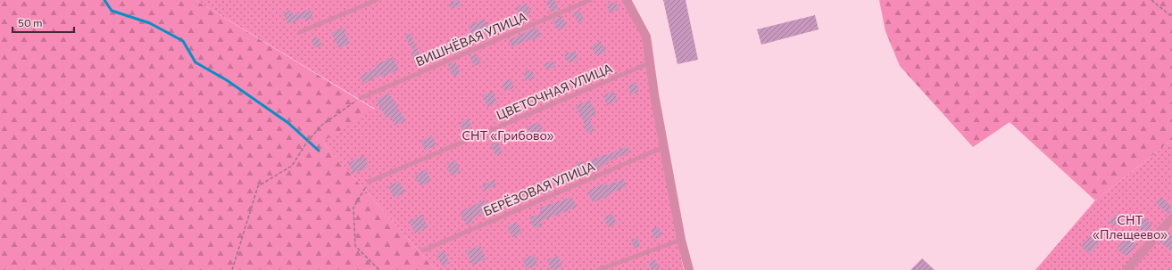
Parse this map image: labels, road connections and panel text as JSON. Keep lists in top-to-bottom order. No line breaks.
{"streets":{"lane":["ВИШНЁВАЯ УЛИЦА","ЦВЕТОЧНАЯ УЛИЦА","БЕРЁЗОВАЯ УЛИЦА"]},"parks":["СНТ «Грибово»","СНТ «Плещеево»"],"scale_bar":"50 m"}
